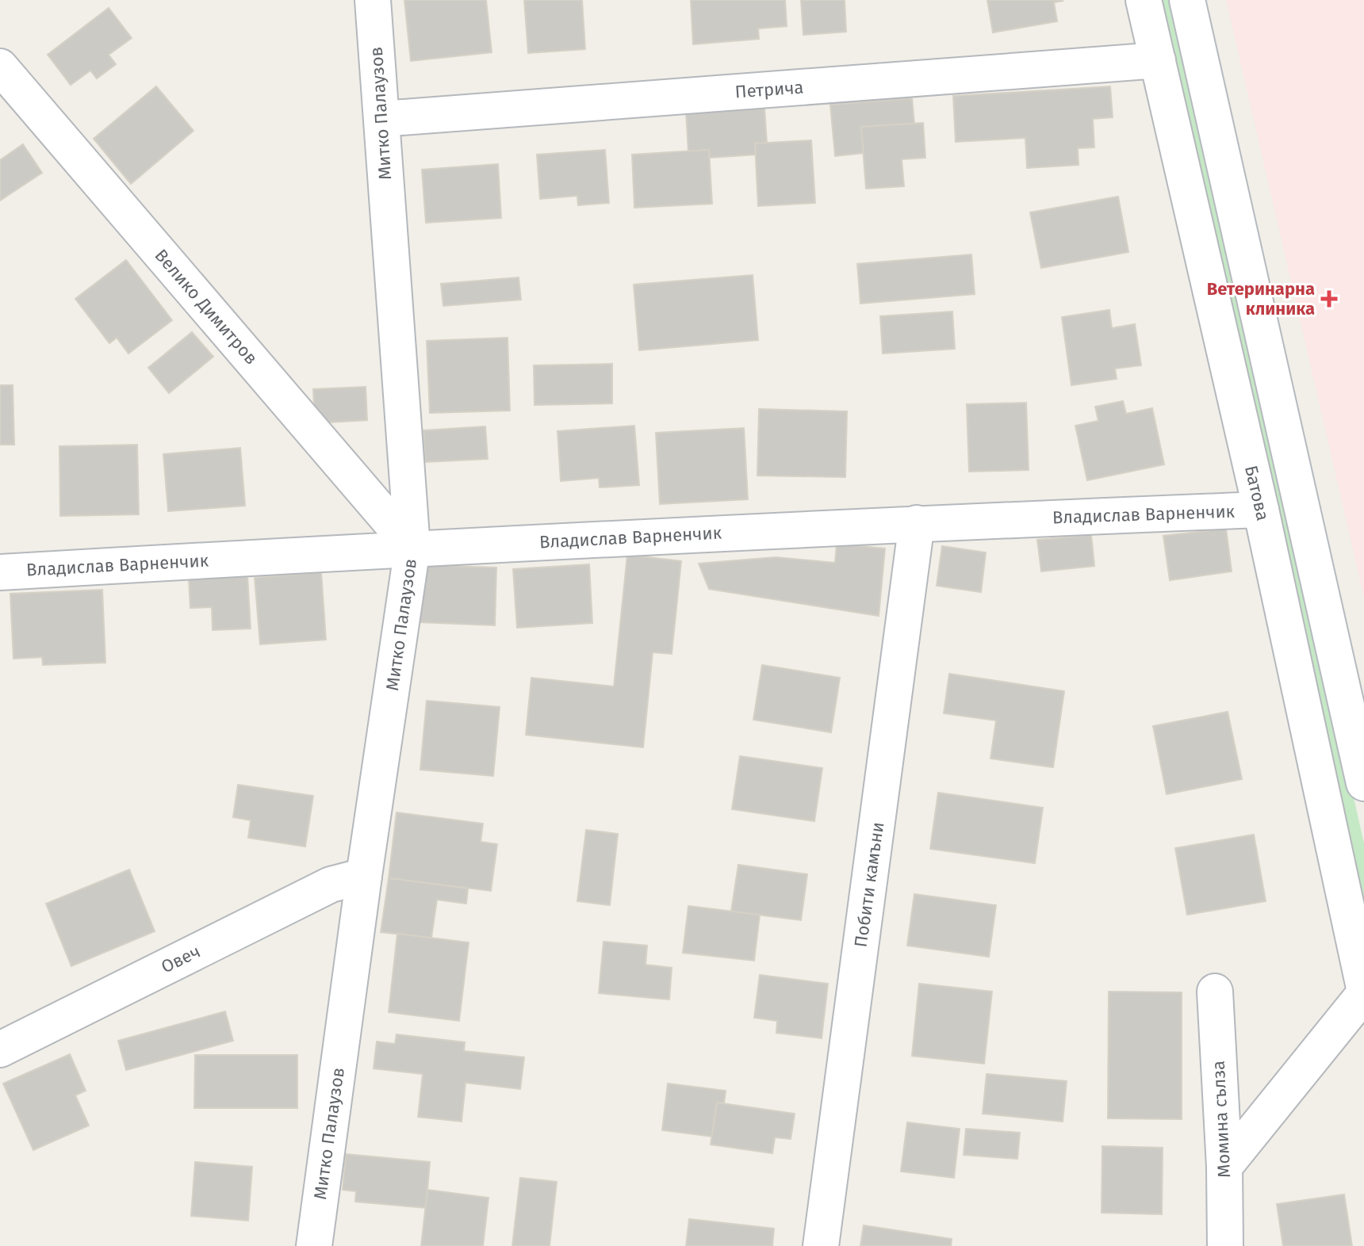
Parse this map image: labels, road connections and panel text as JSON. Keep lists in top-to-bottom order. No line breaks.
{"streets":{"street":["Петрича","Митко Палаузов","Велико Димитров","Батова","Владислав Варненчик","Побити камъни","Овеч","Момина сълза"]},"crossings":[["Петрича","Митко Палаузов"],["Петрича","Батова"],["Митко Палаузов","Велико Димитров"],["Митко Палаузов","Владислав Варненчик"],["Митко Палаузов","Овеч"],["Велико Димитров","Владислав Варненчик"],["Батова","Владислав Варненчик"],["Владислав Варненчик","Побити камъни"]],"places":{"health":["Ветеринарна клиника"]}}
